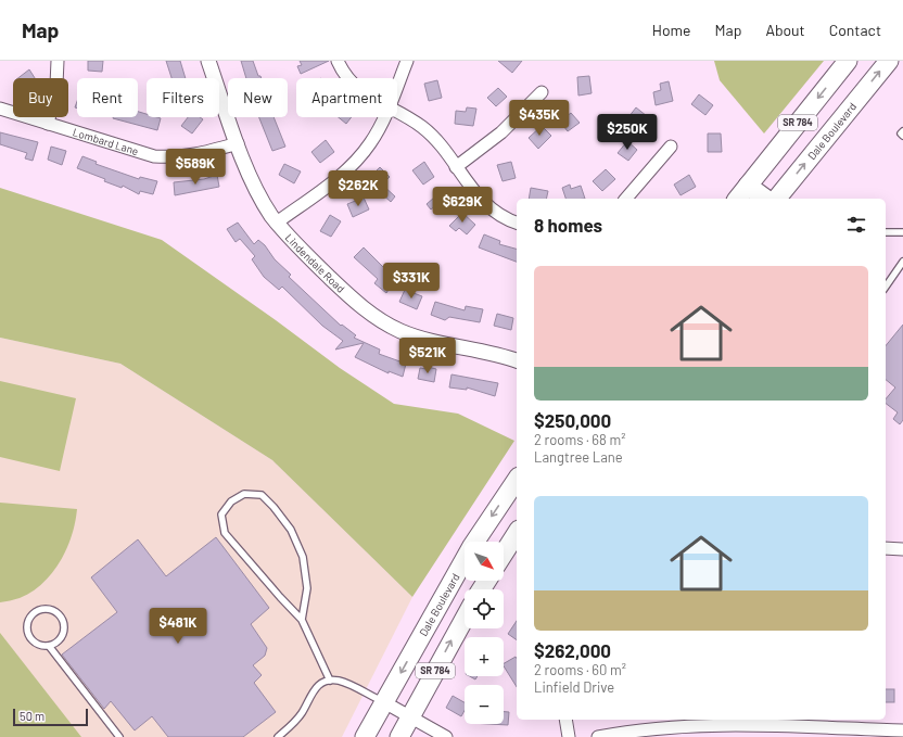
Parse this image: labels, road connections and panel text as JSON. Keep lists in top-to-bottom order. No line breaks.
{"streets":{"main road":["SR 784","Dale Boulevard"],"street":["Lombard Lane","Lindendale Road"]},"crossings":[["Lombard Lane","Lindendale Road"]],"scale_bar":"50 m","north":"bottom right","page":{"header":"Map","nav":["Home","Map","About","Contact"],"chip":["Buy","Rent","Filters","New","Apartment"],"price":["$435K","$250K","$589K","$262K","$629K","$331K","$521K","$481K"],"heading":"8 homes","list":[{"name":"$250,000","note":"2 rooms · 68 m² · Langtree Lane"},{"name":"$262,000","note":"2 rooms · 60 m² · Linfield Drive"}],"map_buttons":["+","−"],"scale":"50 m"}}
